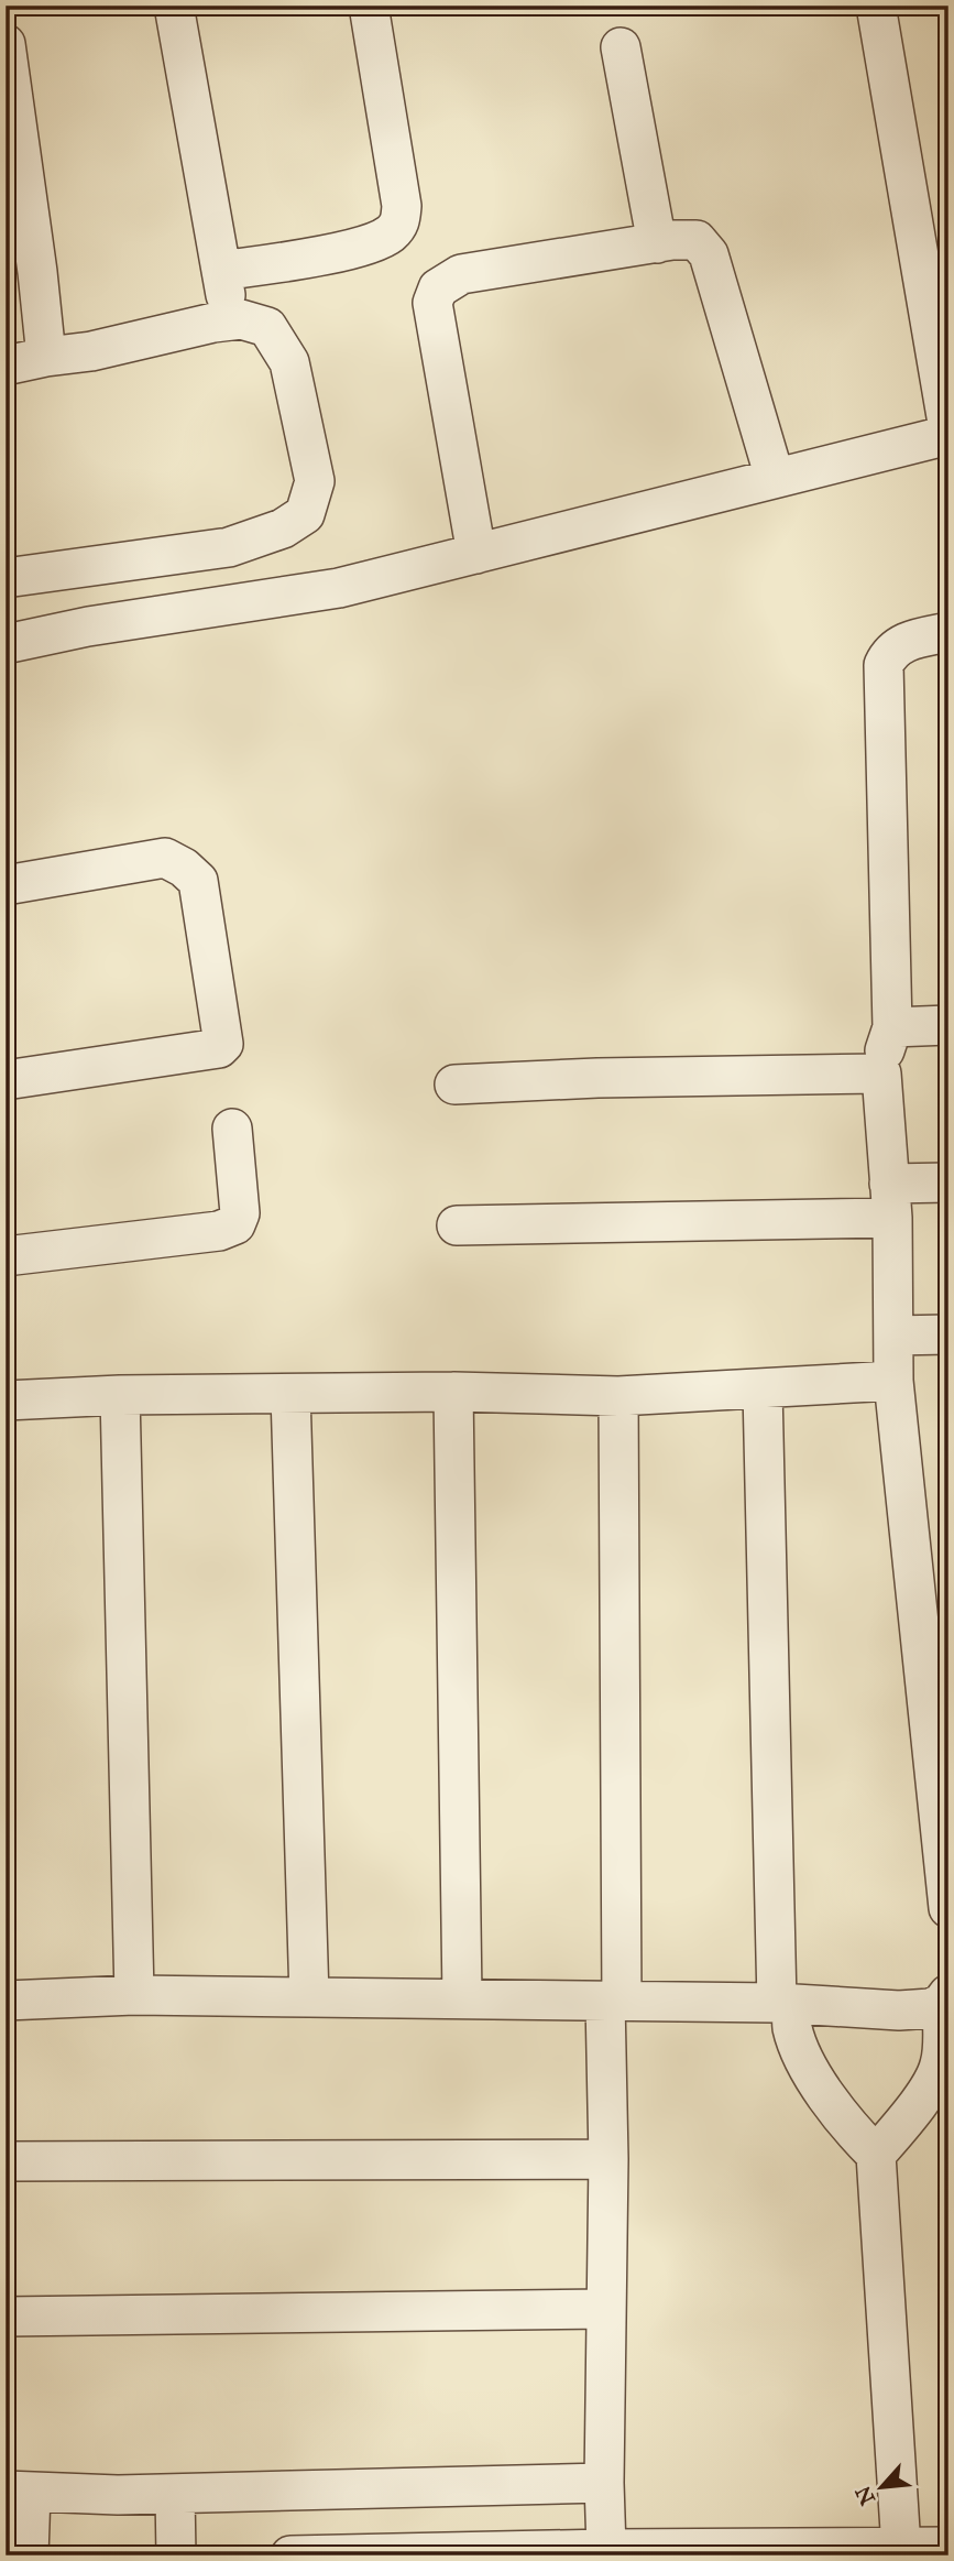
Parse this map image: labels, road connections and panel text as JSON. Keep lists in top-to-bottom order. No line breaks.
{"north":"bottom left"}
